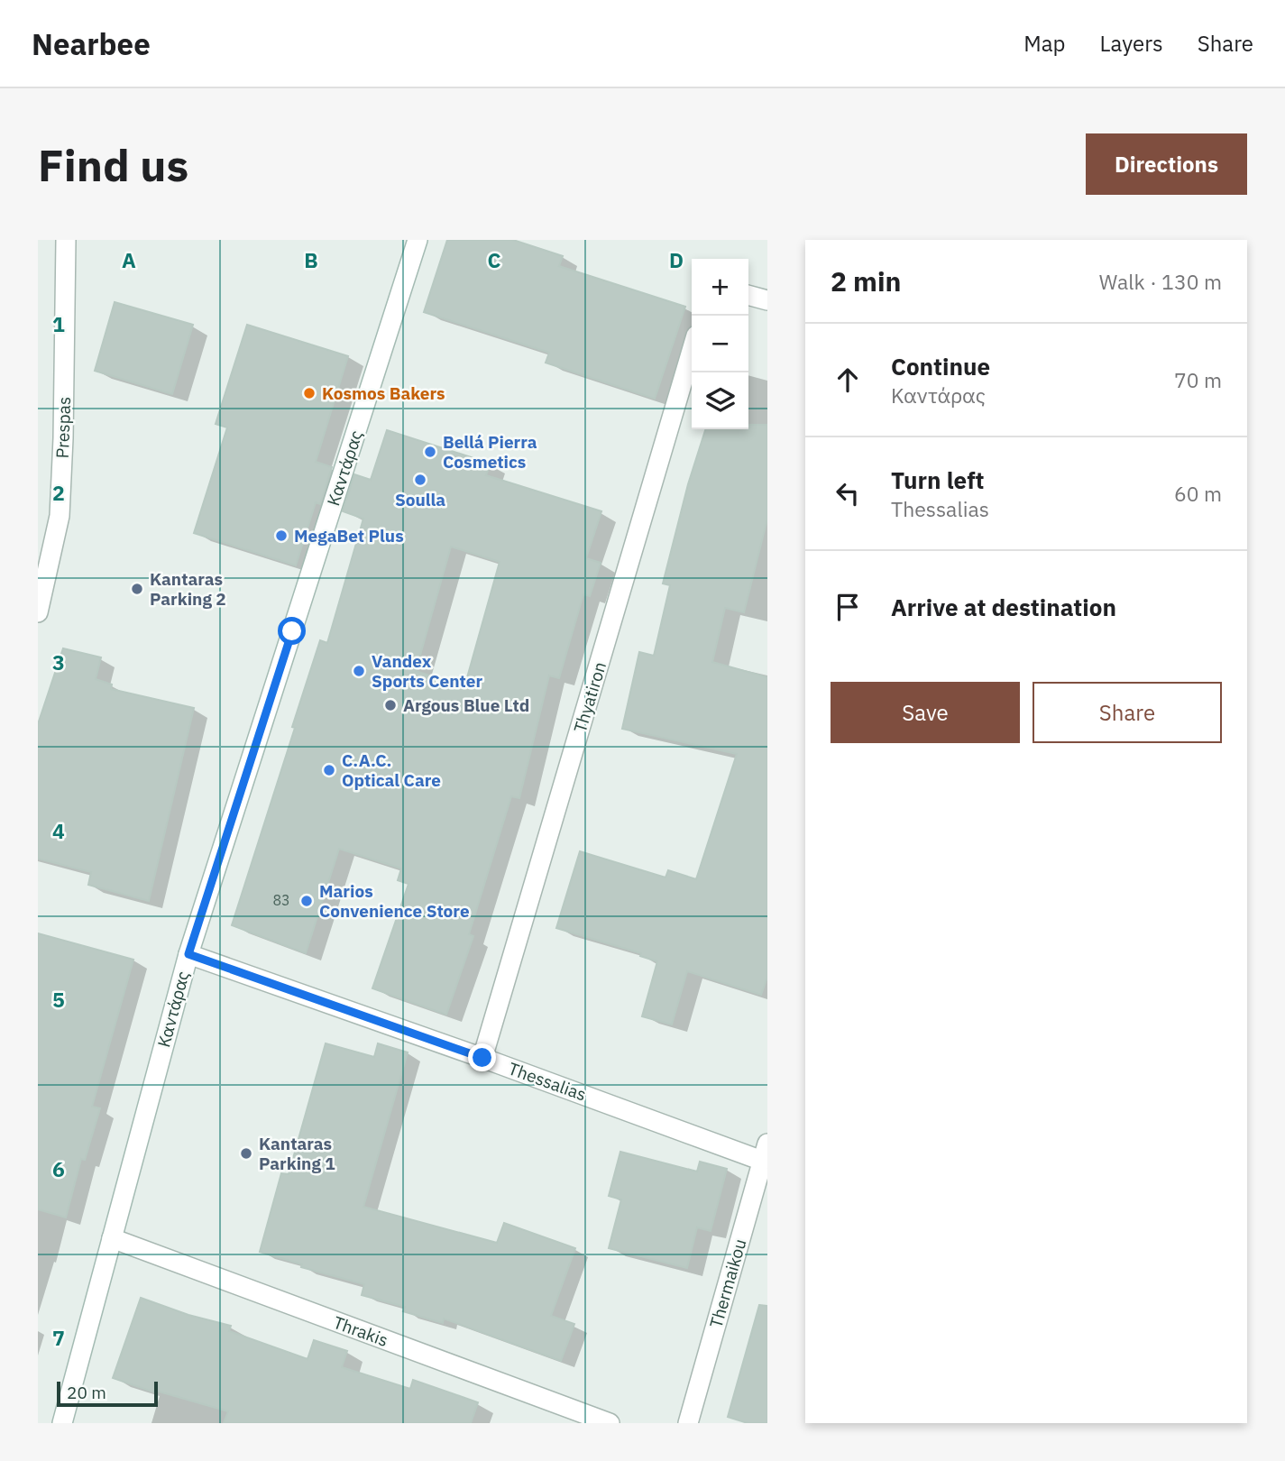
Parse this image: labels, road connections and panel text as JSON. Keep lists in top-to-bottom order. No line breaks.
{"streets":{"street":["Prespas","Καντάρας","Thyatiron","Thessalias","Thermaikou","Thrakis"]},"crossings":[["Καντάρας","Thessalias"],["Καντάρας","Thrakis"],["Thyatiron","Thessalias"],["Thessalias","Thermaikou"]],"places":["Kosmos Bakers","Bellá Pierra Cosmetics","Soulla","MegaBet Plus","Kantaras Parking 2","Vandex Sports Center","Argous Blue Ltd","C.A.C. Optical Care","Marios Convenience Store","Kantaras Parking 1"],"house_numbers":["83"],"scale_bar":"20 m","page":{"header":"Nearbee","nav":["Map","Layers","Share"],"buttons":["Directions",["Save","Share"]],"title":"Find us","heading":["2 min","Walk · 130 m"],"map_buttons":["+","−"],"list":[["Continue","Καντάρας","70 m"],["Turn left","Thessalias","60 m"],"Arrive at destination"],"scale":"20 m"},"grid":{"columns":["A","B","C","D"],"rows":["1","2","3","4","5","6","7"]}}
